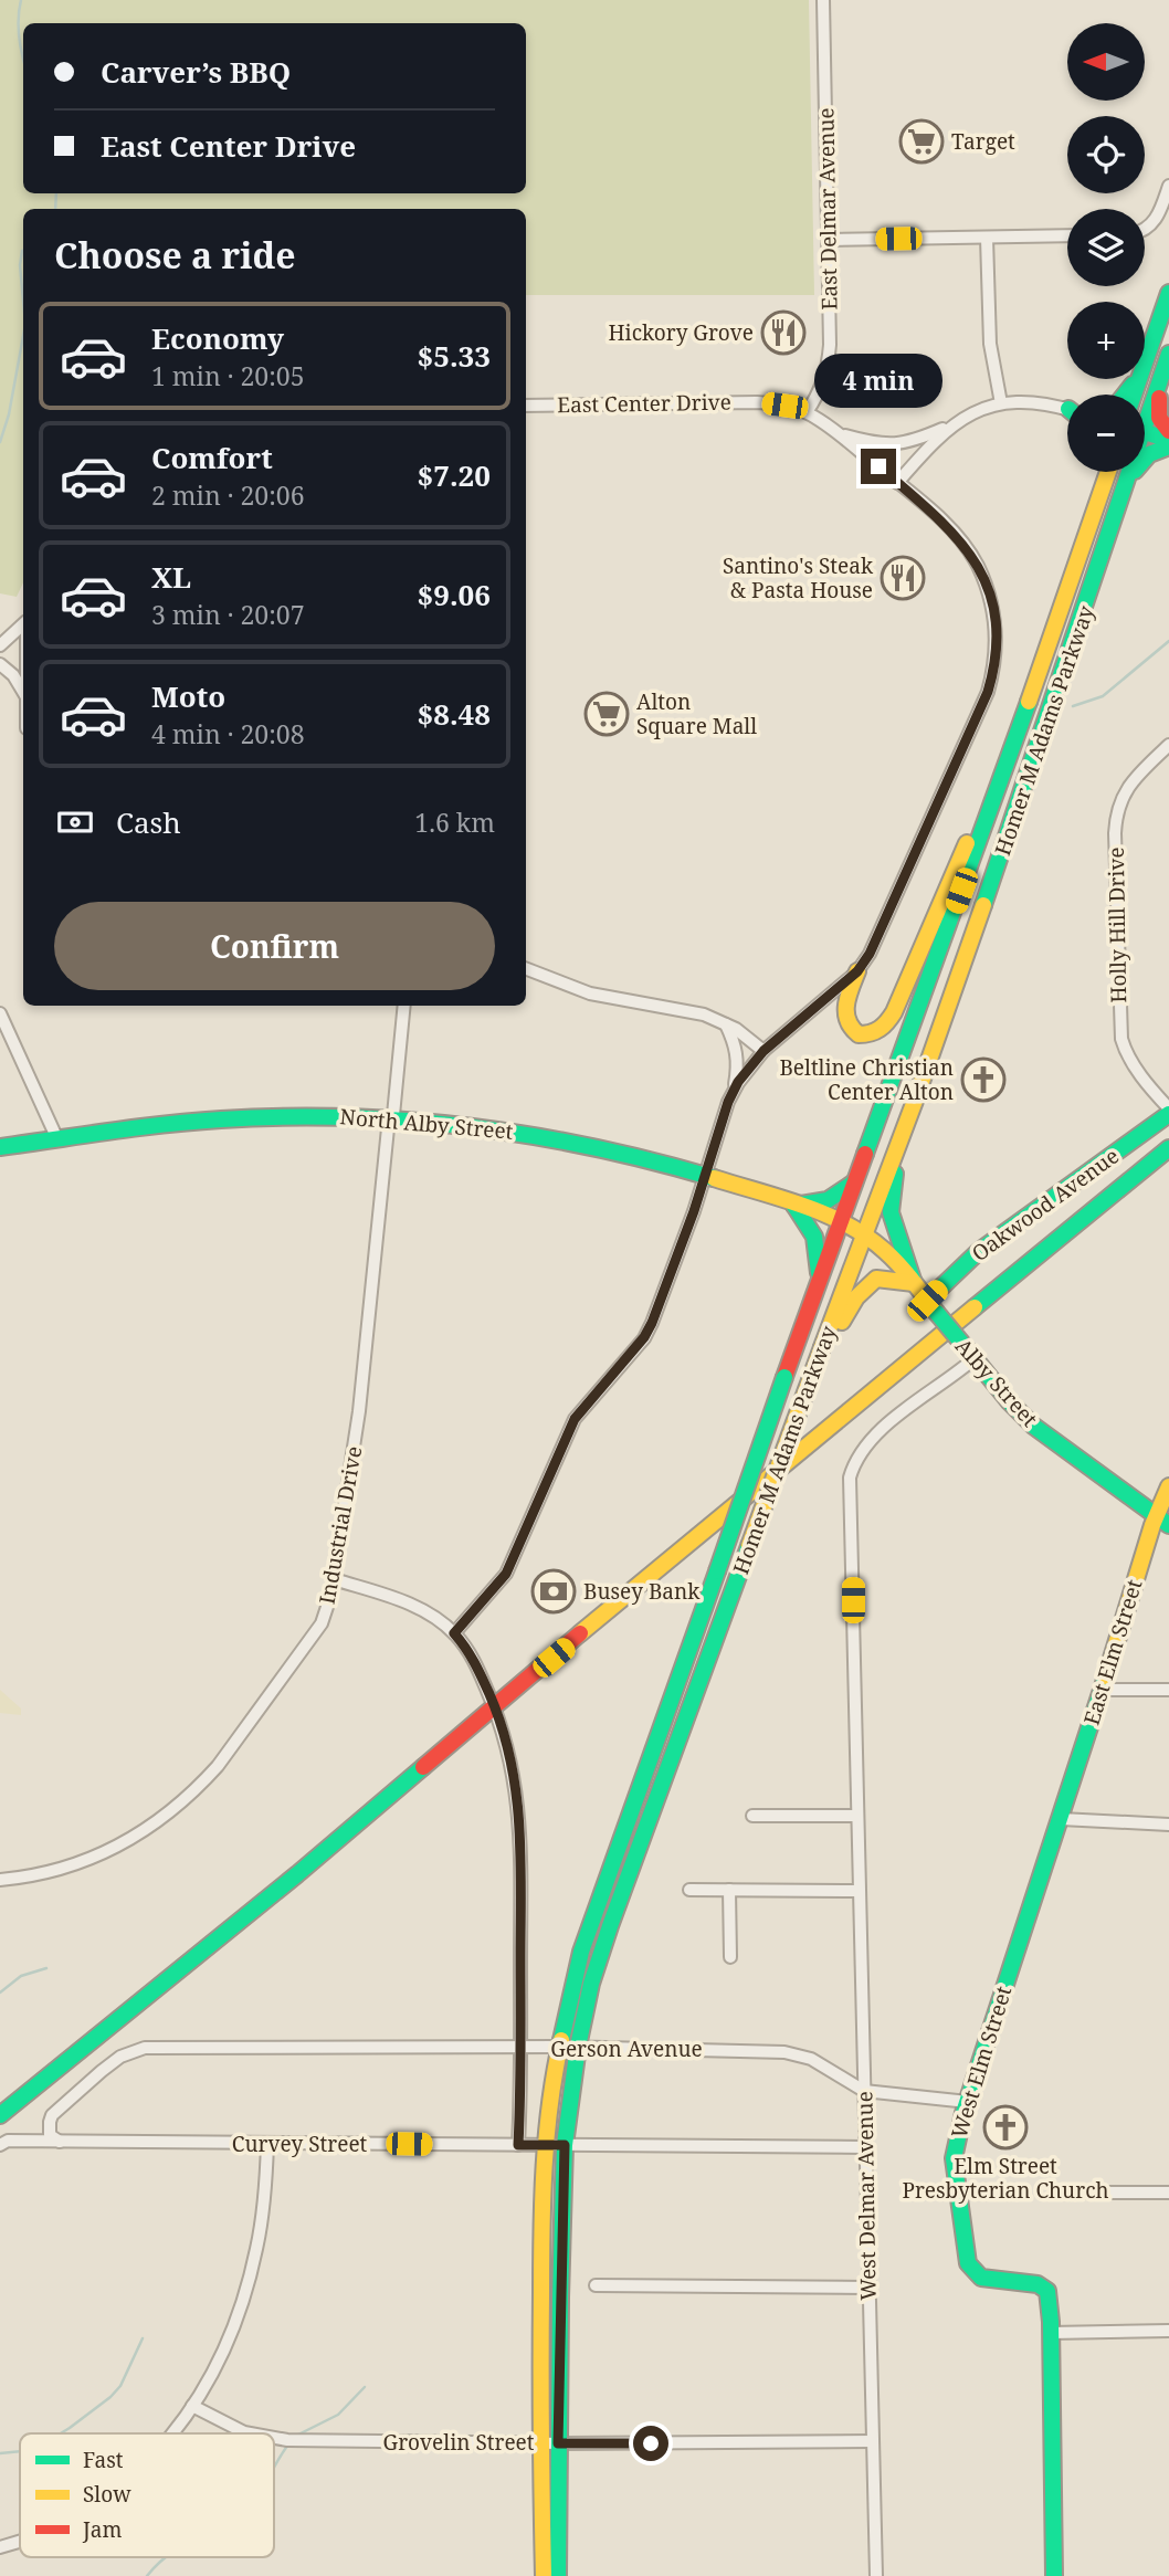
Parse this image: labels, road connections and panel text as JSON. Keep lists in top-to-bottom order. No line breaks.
{"streets":{"main road":["Homer M Adams Parkway","North Alby Street","Oakwood Avenue","Alby Street","East Elm Street","West Elm Street"],"street":["East Delmar Avenue","East Center Drive","Holly Hill Drive","Industrial Drive","Gerson Avenue","Curvey Street","West Delmar Avenue","Grovelin Street"]},"crossings":[["East Delmar Avenue","East Center Drive"],["East Center Drive","North Alby Street"],["Homer M Adams Parkway","North Alby Street"],["Homer M Adams Parkway","Alby Street"],["Homer M Adams Parkway","Gerson Avenue"],["Homer M Adams Parkway","Curvey Street"],["Homer M Adams Parkway","Grovelin Street"],["Holly Hill Drive","Oakwood Avenue"],["North Alby Street","Alby Street"],["North Alby Street","Industrial Drive"],["Oakwood Avenue","Alby Street"],["Alby Street","East Elm Street"],["East Elm Street","West Elm Street"],["Gerson Avenue","West Elm Street"],["Gerson Avenue","Curvey Street"],["Gerson Avenue","West Delmar Avenue"],["Curvey Street","West Delmar Avenue"],["West Delmar Avenue","Grovelin Street"]],"places":{"supermarket":["Target","Alton Square Mall"],"restaurant":["Hickory Grove","Santino's Steak & Pasta House"],"church":["Beltline Christian Center Alton","Elm Street Presbyterian Church"],"bank":["Busey Bank"]},"legend":["Fast","Slow","Jam"],"north":"left","page":{"map_buttons":["+","−"],"banner":["Carver’s BBQ","East Center Drive"],"heading":"Choose a ride","list":[{"name":"Economy","note":"1 min · 20:05","value":"$5.33"},{"name":"Comfort","note":"2 min · 20:06","value":"$7.20"},{"name":"XL","note":"3 min · 20:07","value":"$9.06"},{"name":"Moto","note":"4 min · 20:08","value":"$8.48"}],"bubble":"4 min","pay":["Cash","1.6 km"],"buttons":"Confirm"}}
